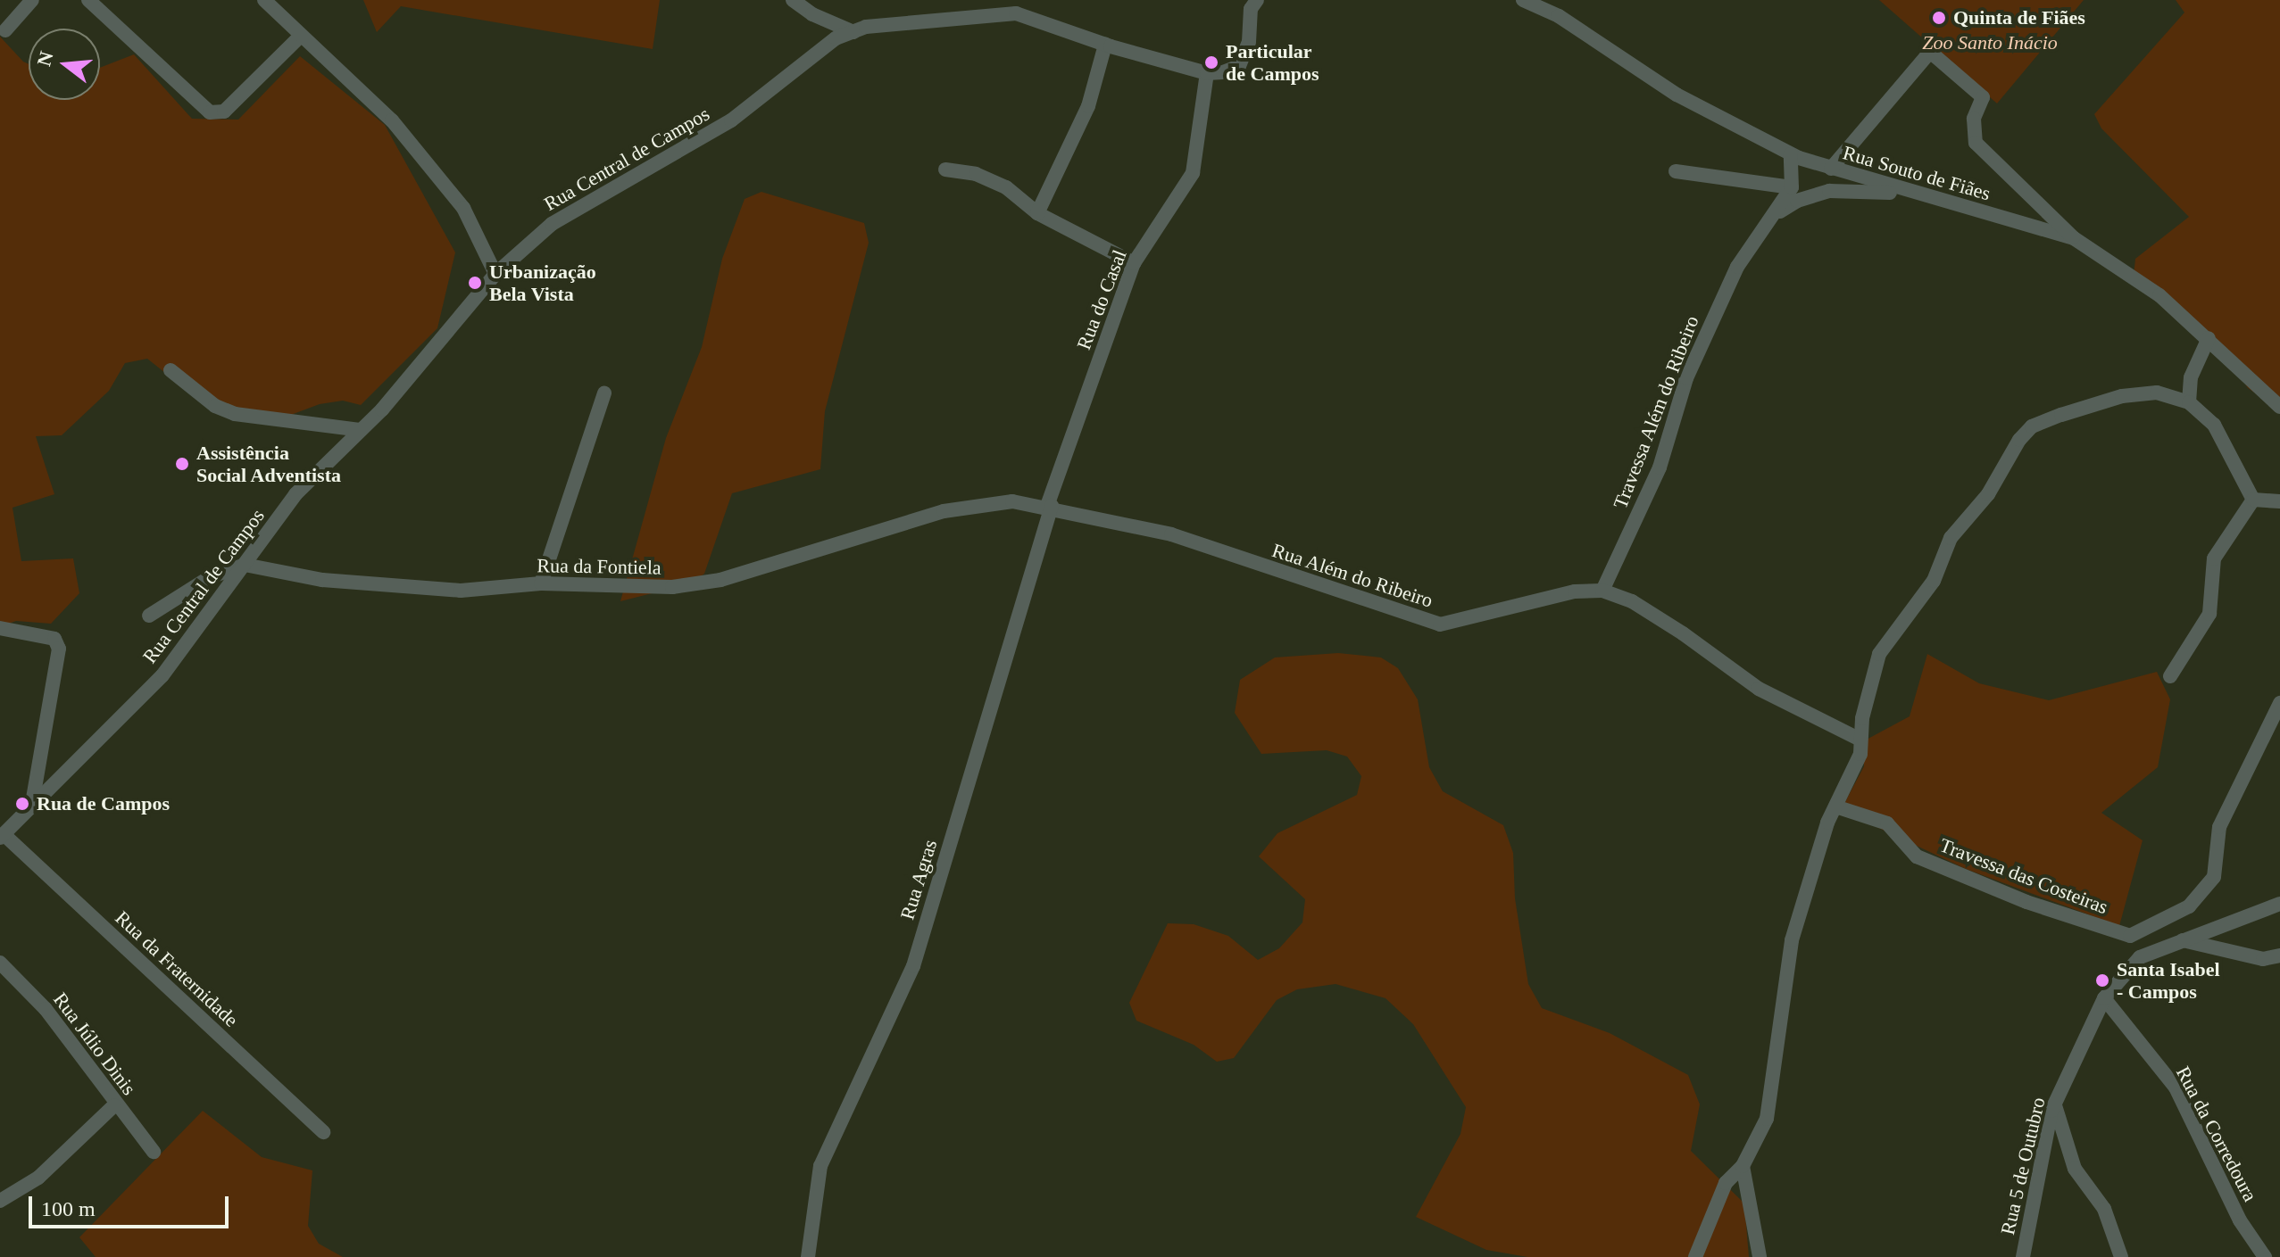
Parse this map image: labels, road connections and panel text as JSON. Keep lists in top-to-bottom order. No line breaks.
{"streets":{"street":["Rua Central de Campos","Rua Souto de Fiães","Rua do Casal","Travessa Além do Ribeiro","Rua da Fontiela","Rua Além do Ribeiro","Travessa das Costeiras","Rua Agras","Rua da Fraternidade","Rua Júlio Dinis","Rua da Corredoura","Rua 5 de Outubro"]},"crossings":[["Rua Central de Campos","Rua do Casal"],["Rua Central de Campos","Rua da Fontiela"],["Rua Central de Campos","Rua da Fraternidade"],["Rua Souto de Fiães","Travessa Além do Ribeiro"],["Rua do Casal","Rua da Fontiela"],["Rua do Casal","Rua Além do Ribeiro"],["Rua do Casal","Rua Agras"],["Travessa Além do Ribeiro","Rua Além do Ribeiro"],["Rua da Fontiela","Rua Além do Ribeiro"],["Rua da Fontiela","Rua Agras"],["Rua Além do Ribeiro","Rua Agras"],["Rua da Corredoura","Rua 5 de Outubro"]],"parks":["Zoo Santo Inácio"],"places":["Quinta de Fiães","Particular de Campos","Urbanização Bela Vista","Assistência Social Adventista","Rua de Campos","Santa Isabel - Campos"],"scale_bar":"100 m","north":"left"}
